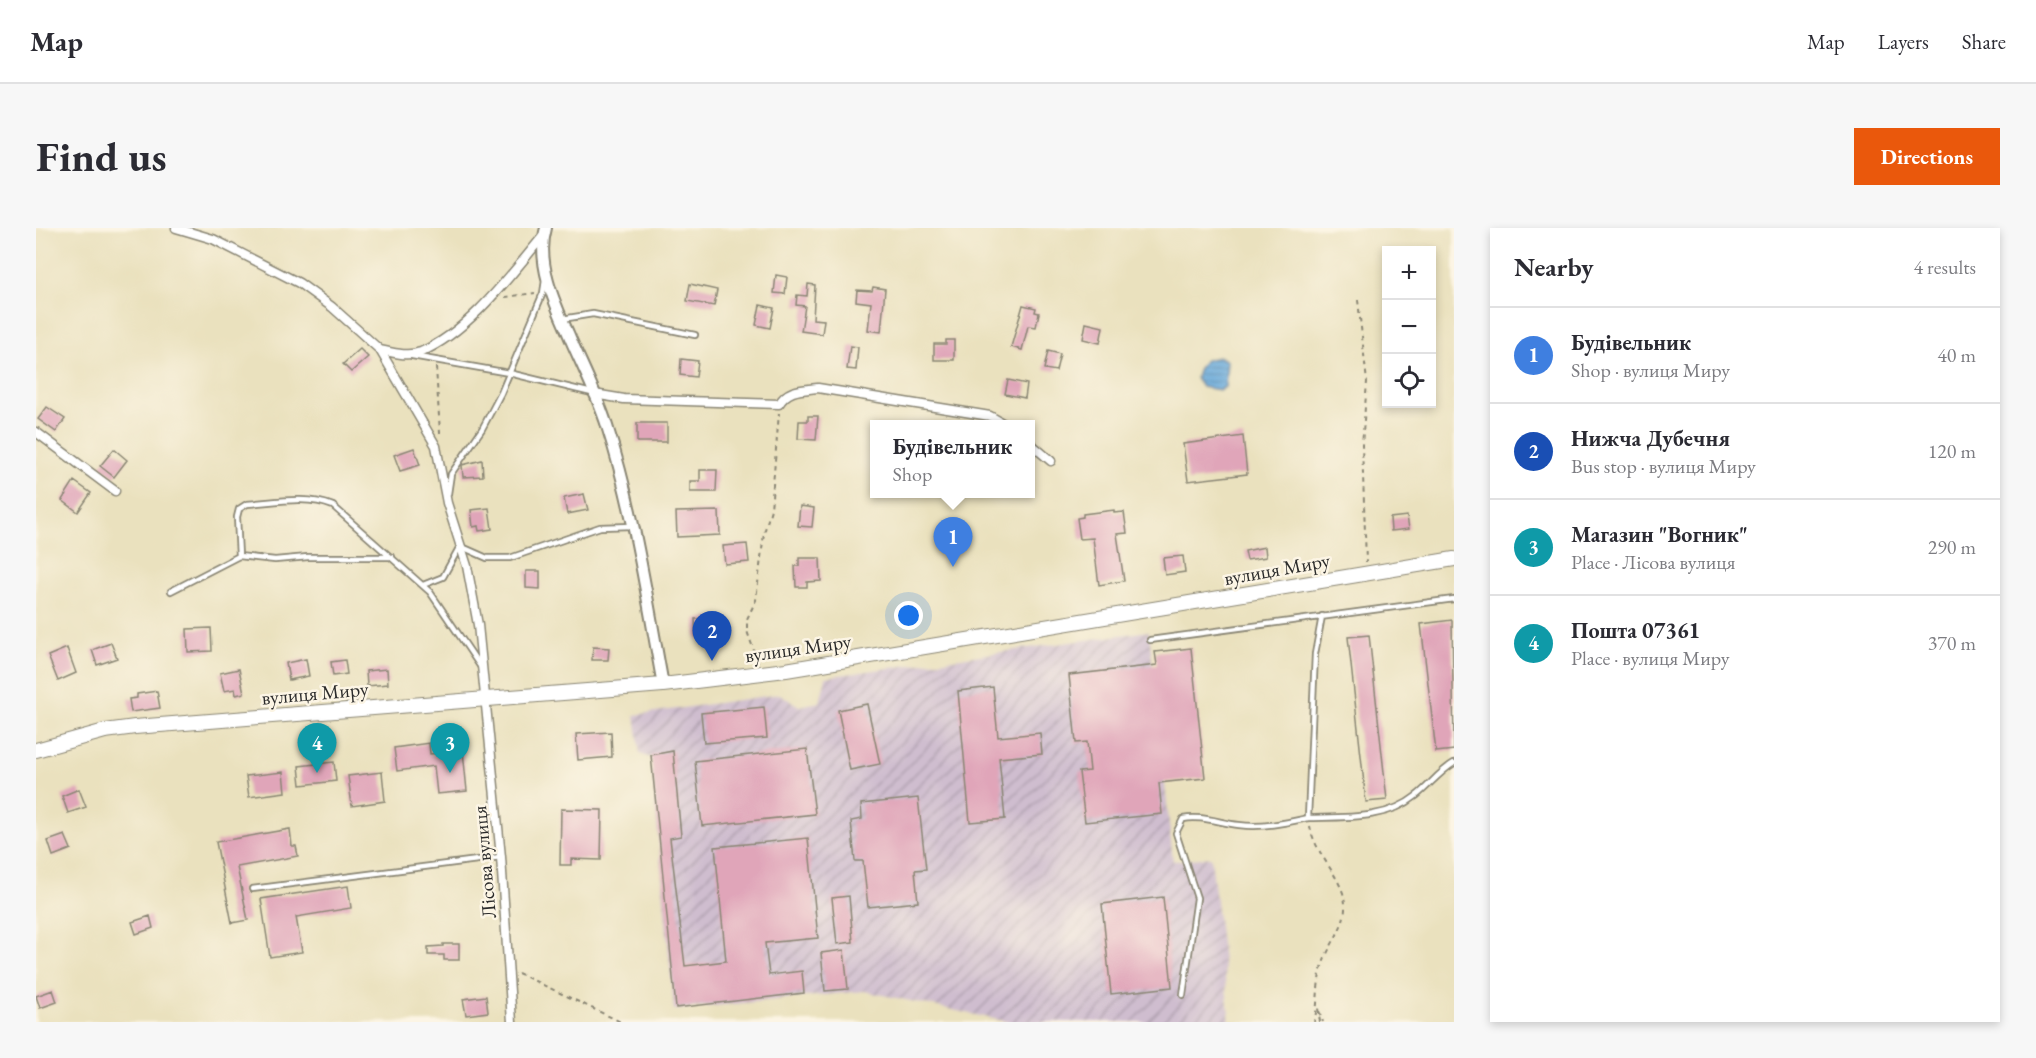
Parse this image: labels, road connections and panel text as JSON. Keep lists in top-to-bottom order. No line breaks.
{"streets":{"main road":["вулиця Миру"],"street":["Лісова вулиця"]},"crossings":[["вулиця Миру","Лісова вулиця"]],"page":{"header":"Map","nav":["Map","Layers","Share"],"buttons":"Directions","title":"Find us","heading":["Nearby","4 results"],"map_buttons":["+","−"],"list":[{"mark":"1","name":"Будівельник","note":"Shop · вулиця Миру","value":"40 m"},{"mark":"2","name":"Нижча Дубечня","note":"Bus stop · вулиця Миру","value":"120 m"},{"mark":"3","name":"Магазин \"Вогник\"","note":"Place · Лісова вулиця","value":"290 m"},{"mark":"4","name":"Пошта 07361","note":"Place · вулиця Миру","value":"370 m"}],"popup":["Будівельник","Shop"],"pins":["1","2","3","4"]}}
